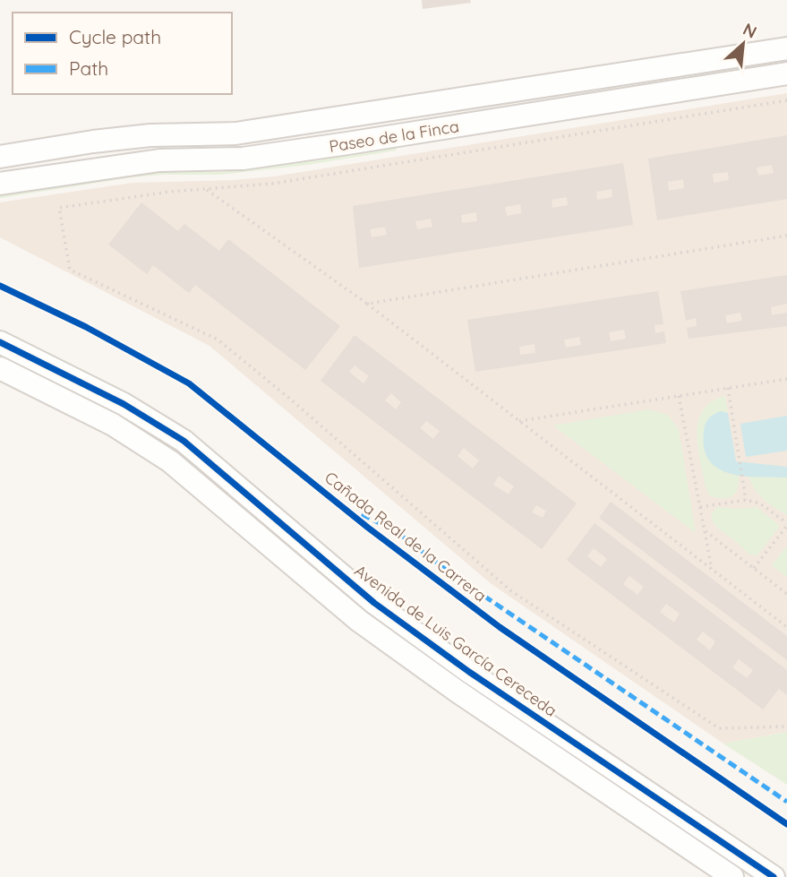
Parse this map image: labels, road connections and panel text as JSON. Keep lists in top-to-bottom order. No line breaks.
{"streets":{"street":["Paseo de la Finca","Avenida de Luis García Cereceda"],"cycle path":["Cañada Real de la Carrera"]},"legend":["Cycle path","Path"],"north":"top right"}
